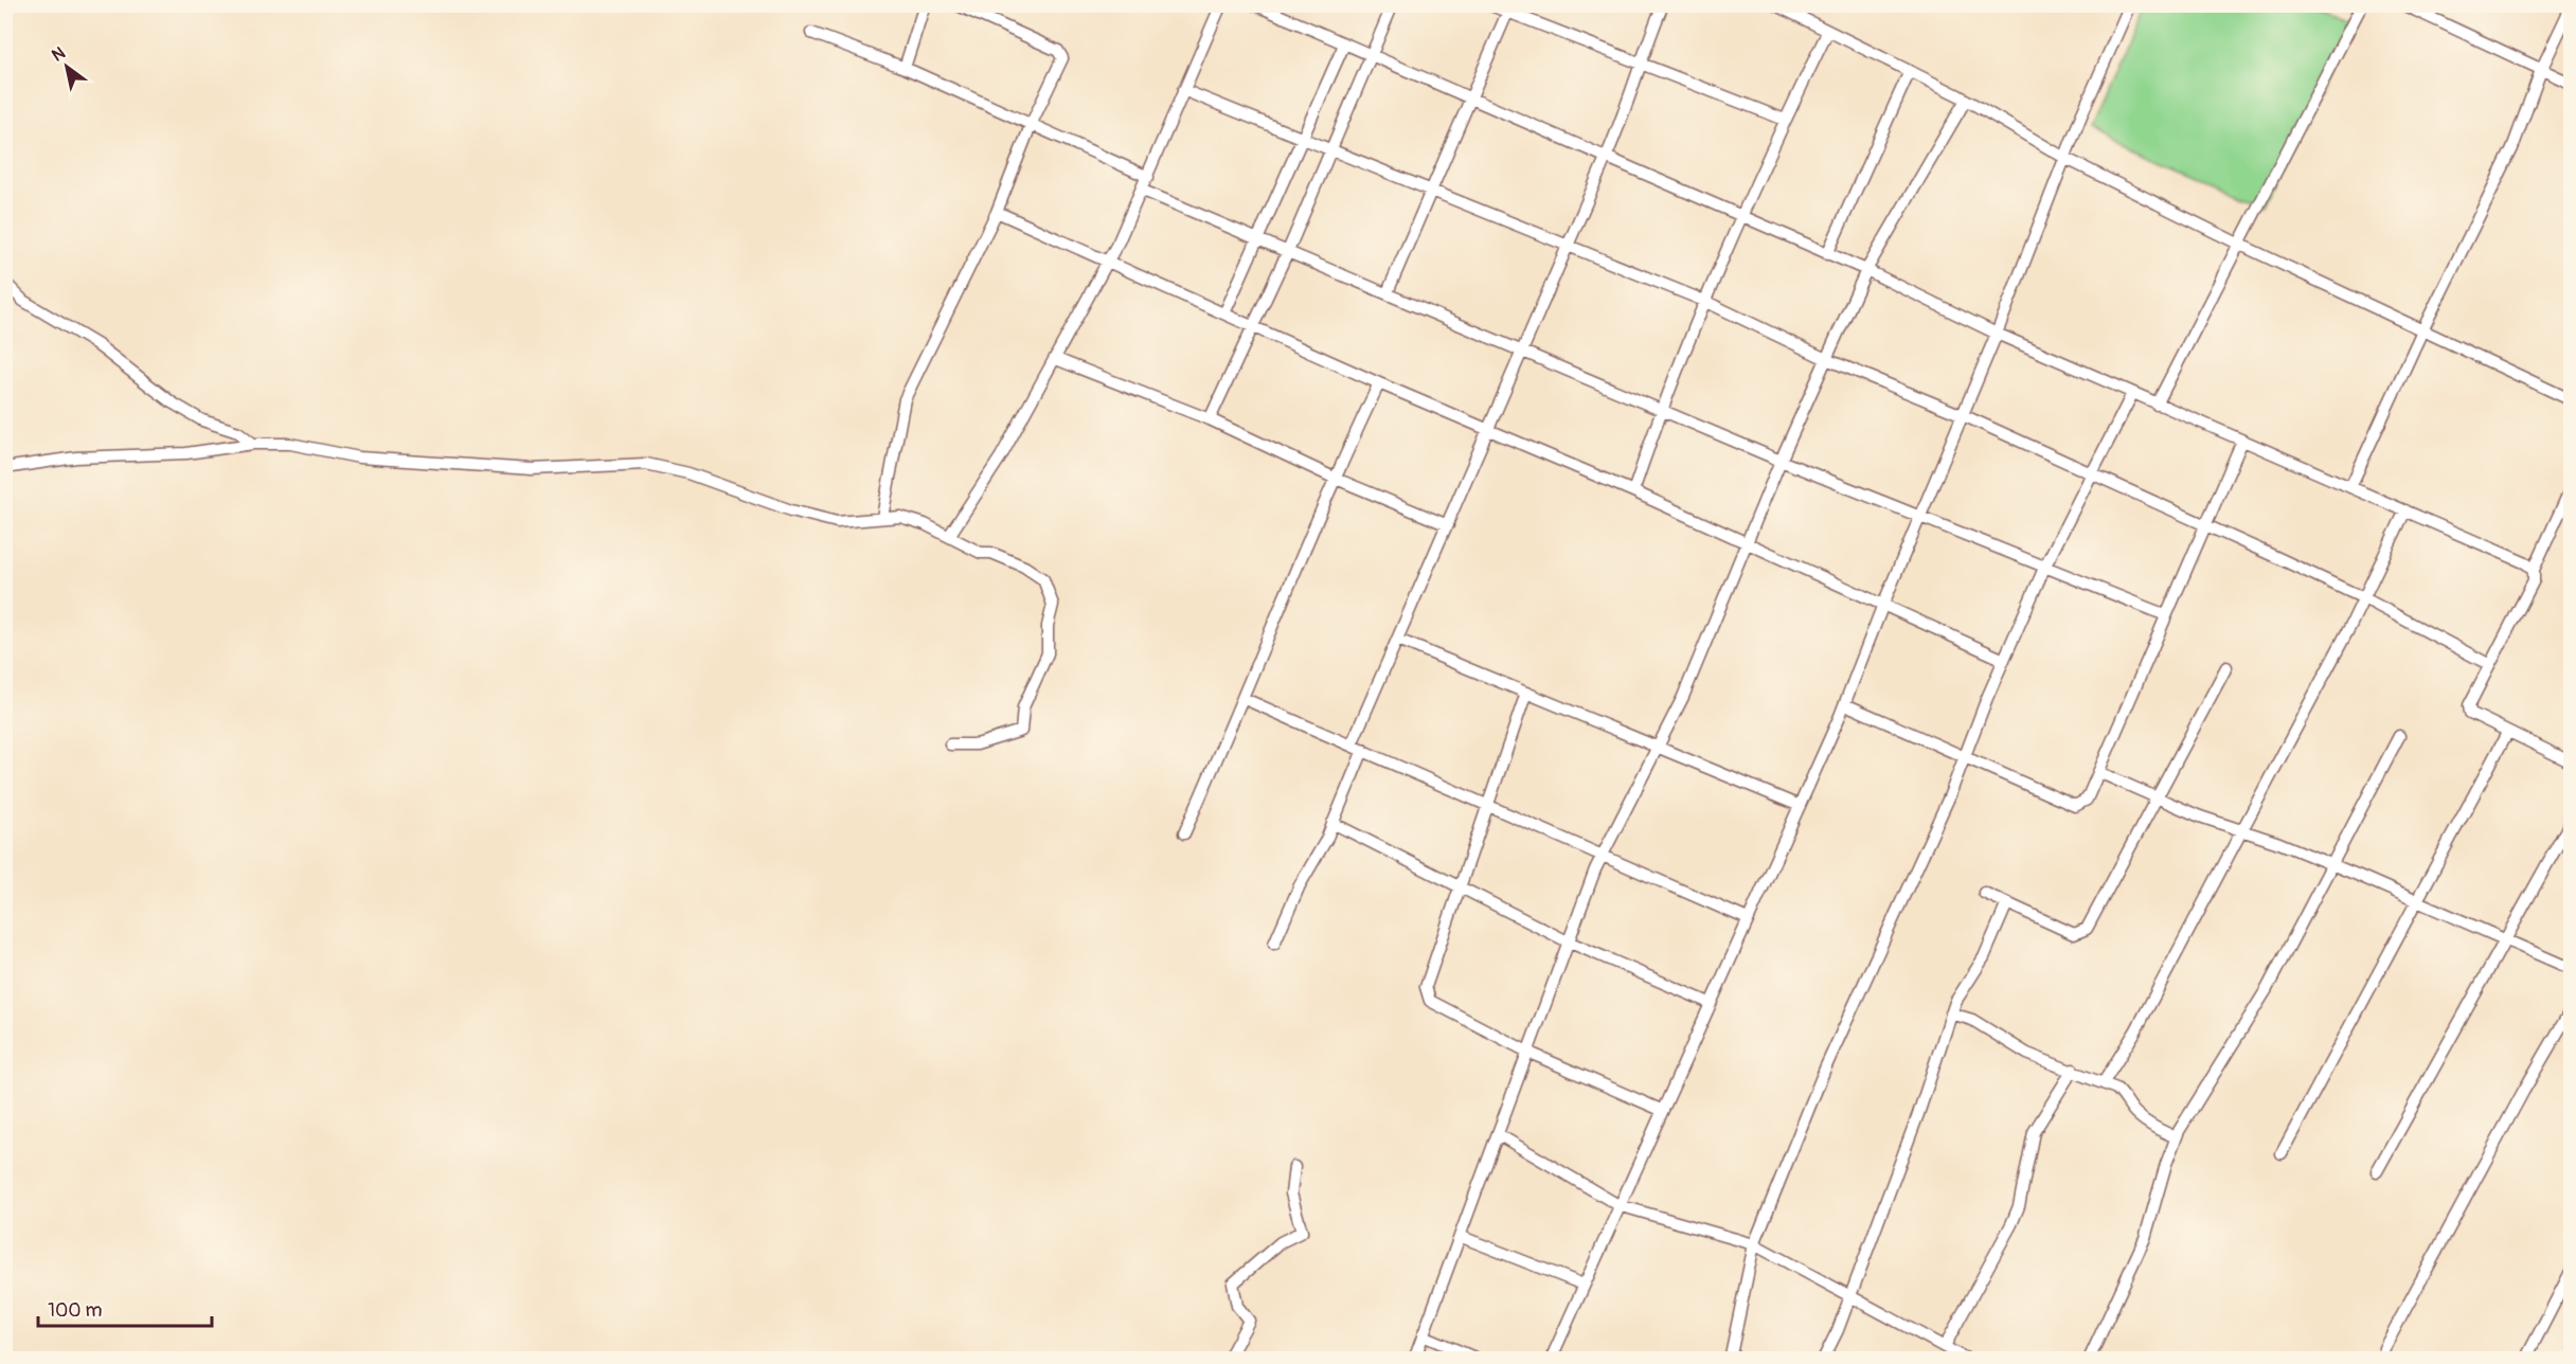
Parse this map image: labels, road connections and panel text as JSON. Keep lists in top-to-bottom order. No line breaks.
{"scale_bar":"100 m","north":"top left"}
